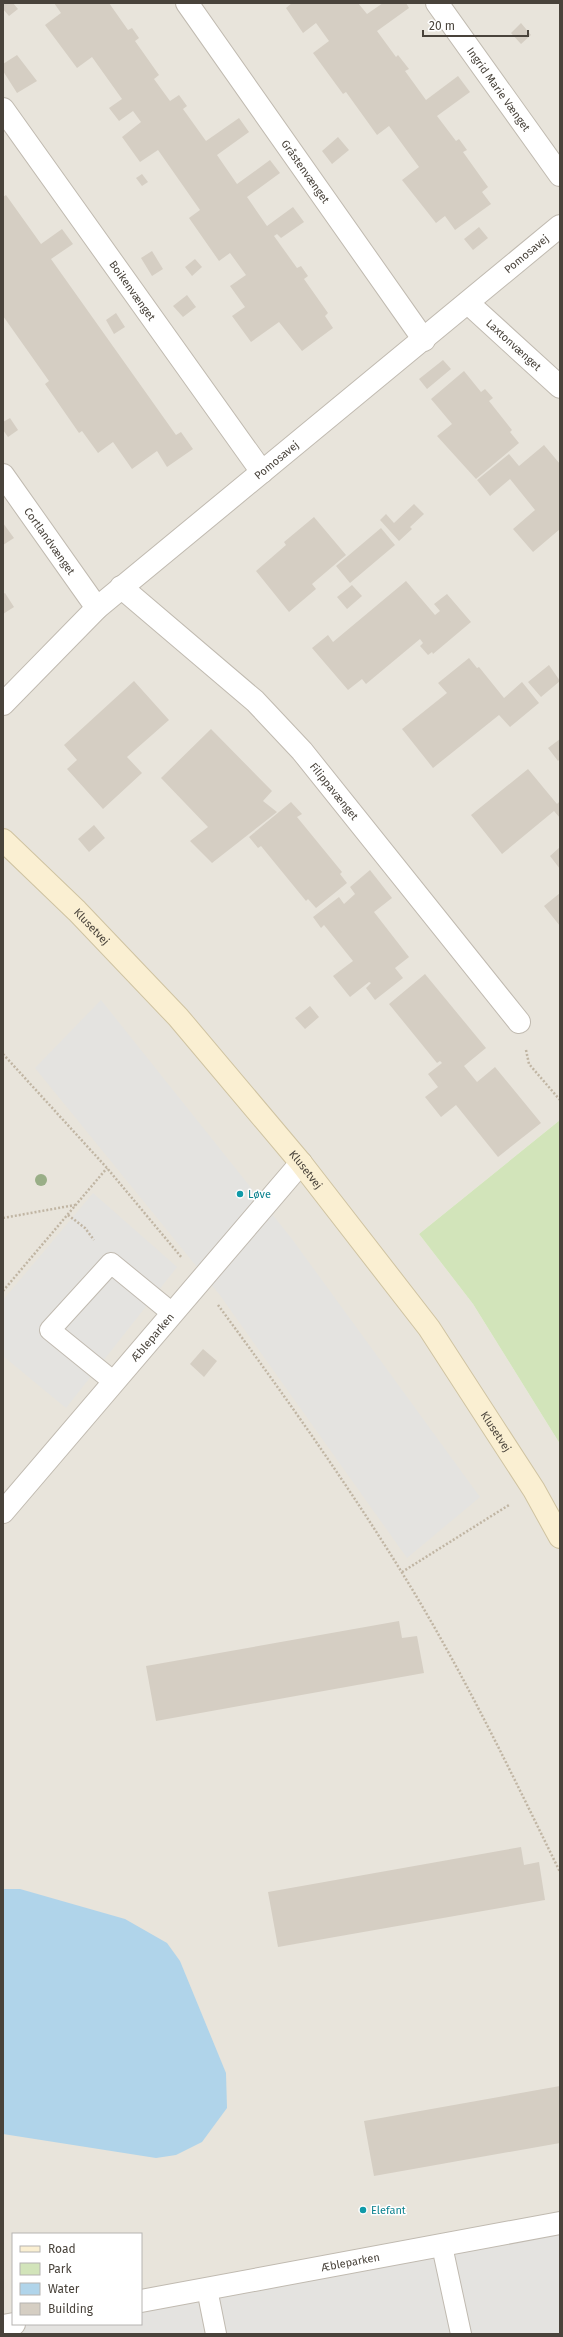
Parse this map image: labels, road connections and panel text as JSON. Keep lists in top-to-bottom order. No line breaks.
{"streets":{"street":["Ingrid Marie Vænget","Gråstenvænget","Pomosavej","Boikenvænget","Laxtonvænget","Cortlandvænget","Filippavænget","Klusetvej","Æbleparken"]},"crossings":[["Gråstenvænget","Pomosavej"],["Pomosavej","Boikenvænget"],["Pomosavej","Laxtonvænget"],["Pomosavej","Cortlandvænget"],["Pomosavej","Filippavænget"],["Klusetvej","Æbleparken"]],"places":["Løve","Elefant"],"legend":["Road","Park","Water","Building"],"scale_bar":"20 m"}
